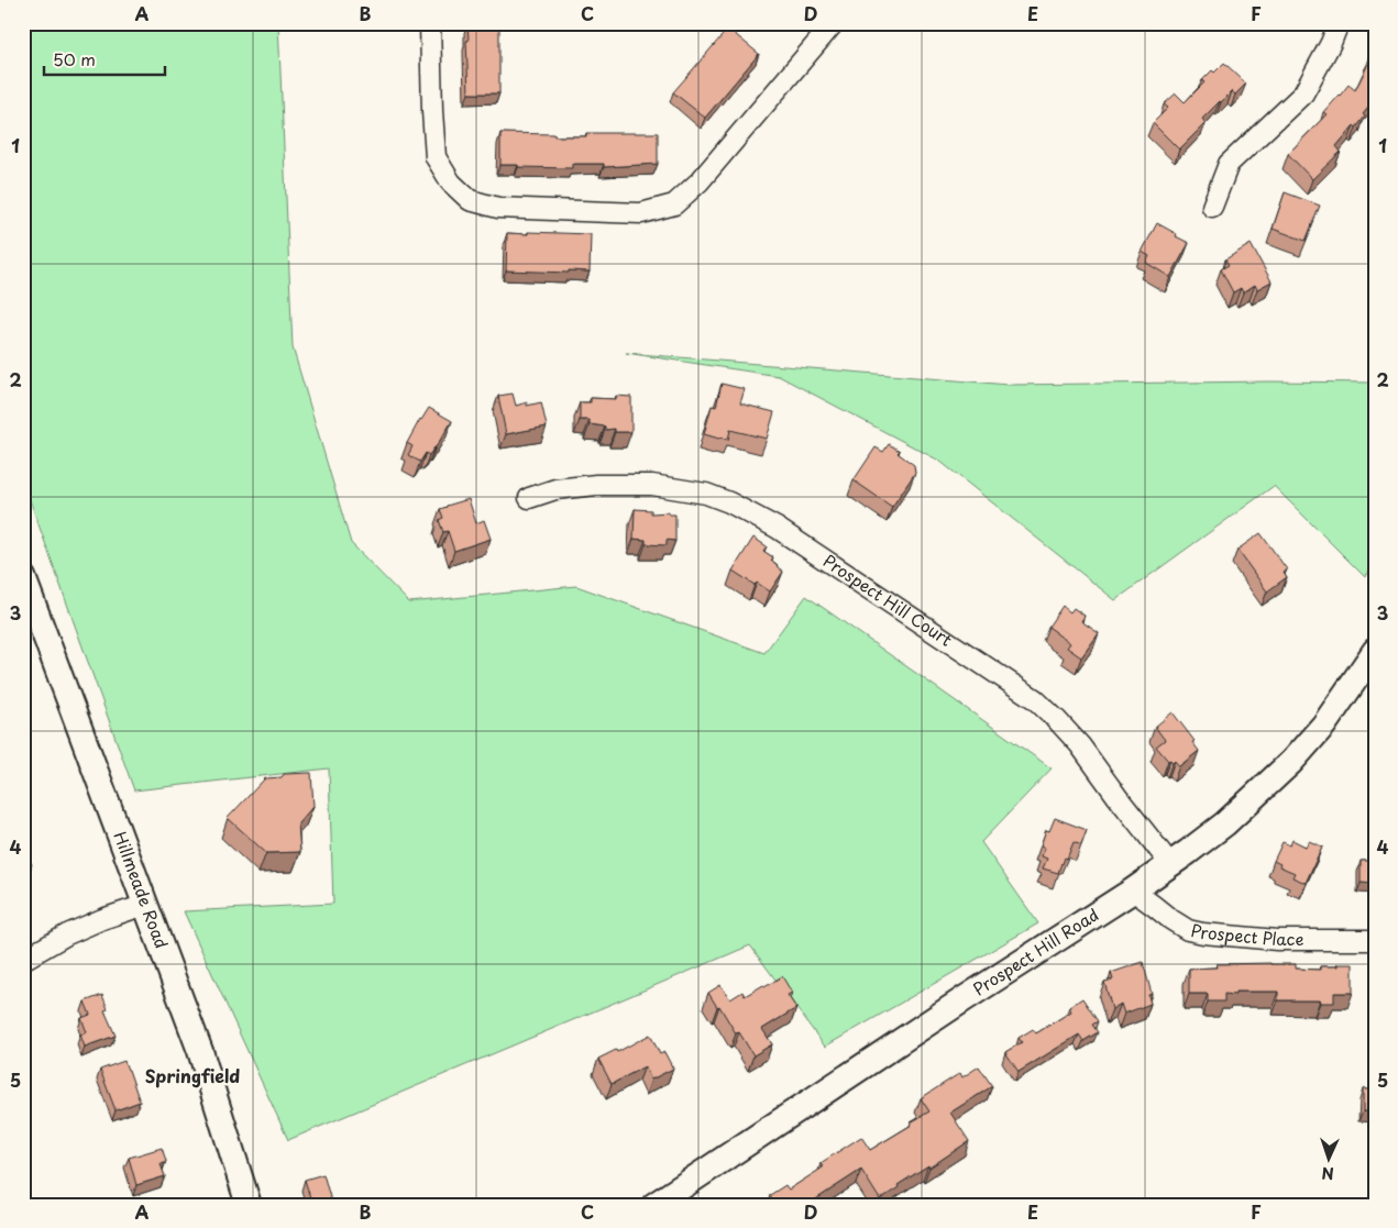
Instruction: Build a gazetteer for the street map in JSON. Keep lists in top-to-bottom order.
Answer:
{
  "streets": {
    "street": [
      "Prospect Hill Court",
      "Hillmeade Road",
      "Prospect Place",
      "Prospect Hill Road"
    ]
  },
  "crossings": [
    ["Prospect Hill Court", "Prospect Hill Road"],
    ["Prospect Place", "Prospect Hill Road"]
  ],
  "districts": ["Springfield"],
  "scale_bar": "50 m",
  "north": "bottom",
  "grid": {
    "columns": [
      "A",
      "B",
      "C",
      "D",
      "E",
      "F"
    ],
    "rows": [
      "1",
      "2",
      "3",
      "4",
      "5"
    ]
  }
}
